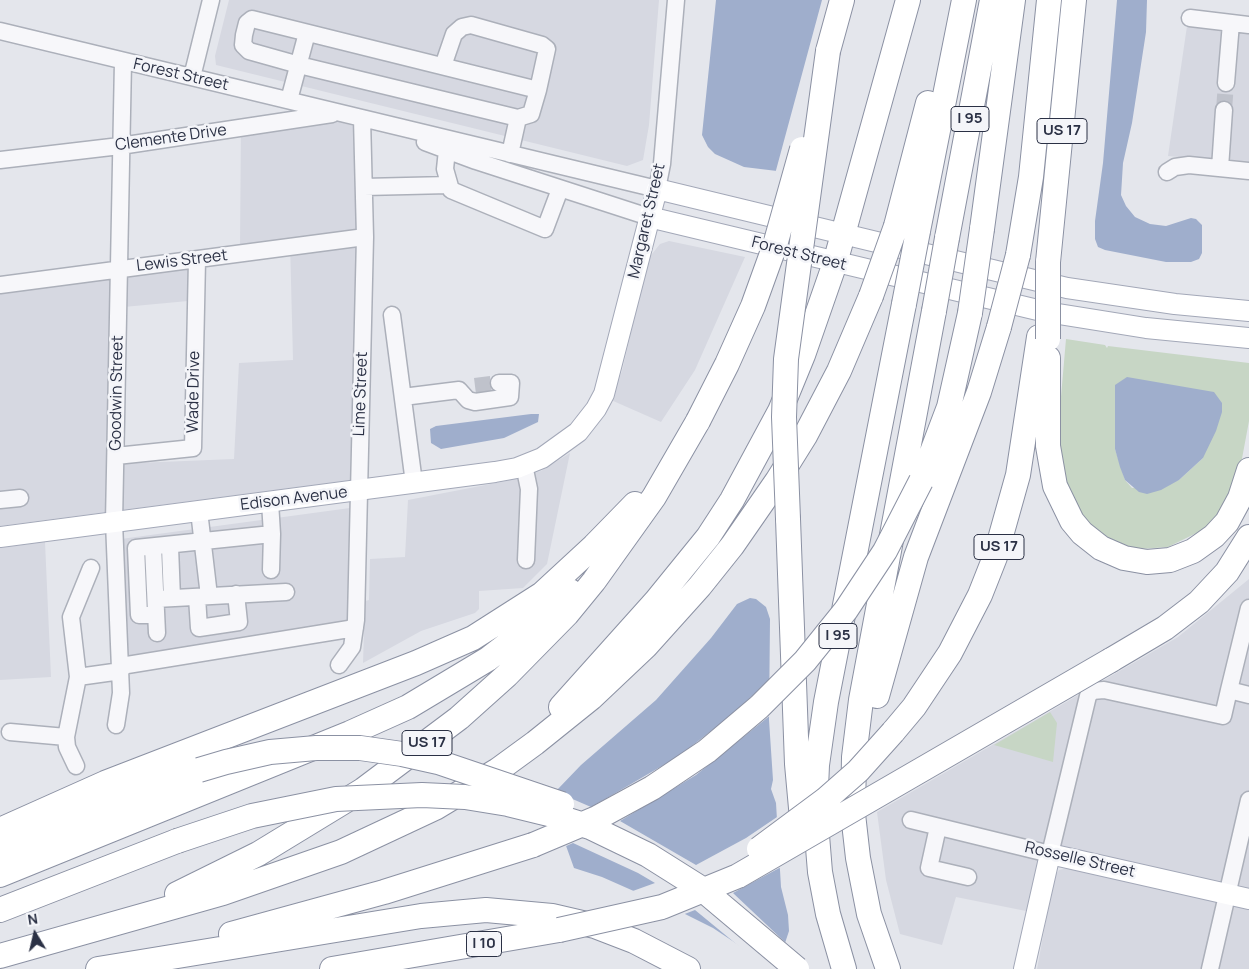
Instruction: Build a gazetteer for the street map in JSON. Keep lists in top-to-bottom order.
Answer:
{
  "streets": {
    "highway": ["I 95", "US 17", "I 10"],
    "main road": [
      "Forest Street",
      "Margaret Street",
      "Edison Avenue",
      "Rosselle Street"
    ],
    "street": [
      "Clemente Drive",
      "Lewis Street",
      "Wade Drive",
      "Goodwin Street",
      "Lime Street"
    ]
  },
  "crossings": [
    ["Forest Street", "Clemente Drive"],
    ["Forest Street", "Margaret Street"],
    ["Forest Street", "Goodwin Street"],
    ["Forest Street", "Lime Street"],
    ["US 17", "I 10"],
    ["Clemente Drive", "Goodwin Street"],
    ["Margaret Street", "Edison Avenue"],
    ["Lewis Street", "Wade Drive"],
    ["Lewis Street", "Goodwin Street"],
    ["Lewis Street", "Lime Street"],
    ["Wade Drive", "Goodwin Street"],
    ["Goodwin Street", "Edison Avenue"],
    ["Lime Street", "Edison Avenue"]
  ],
  "north": "top"
}
